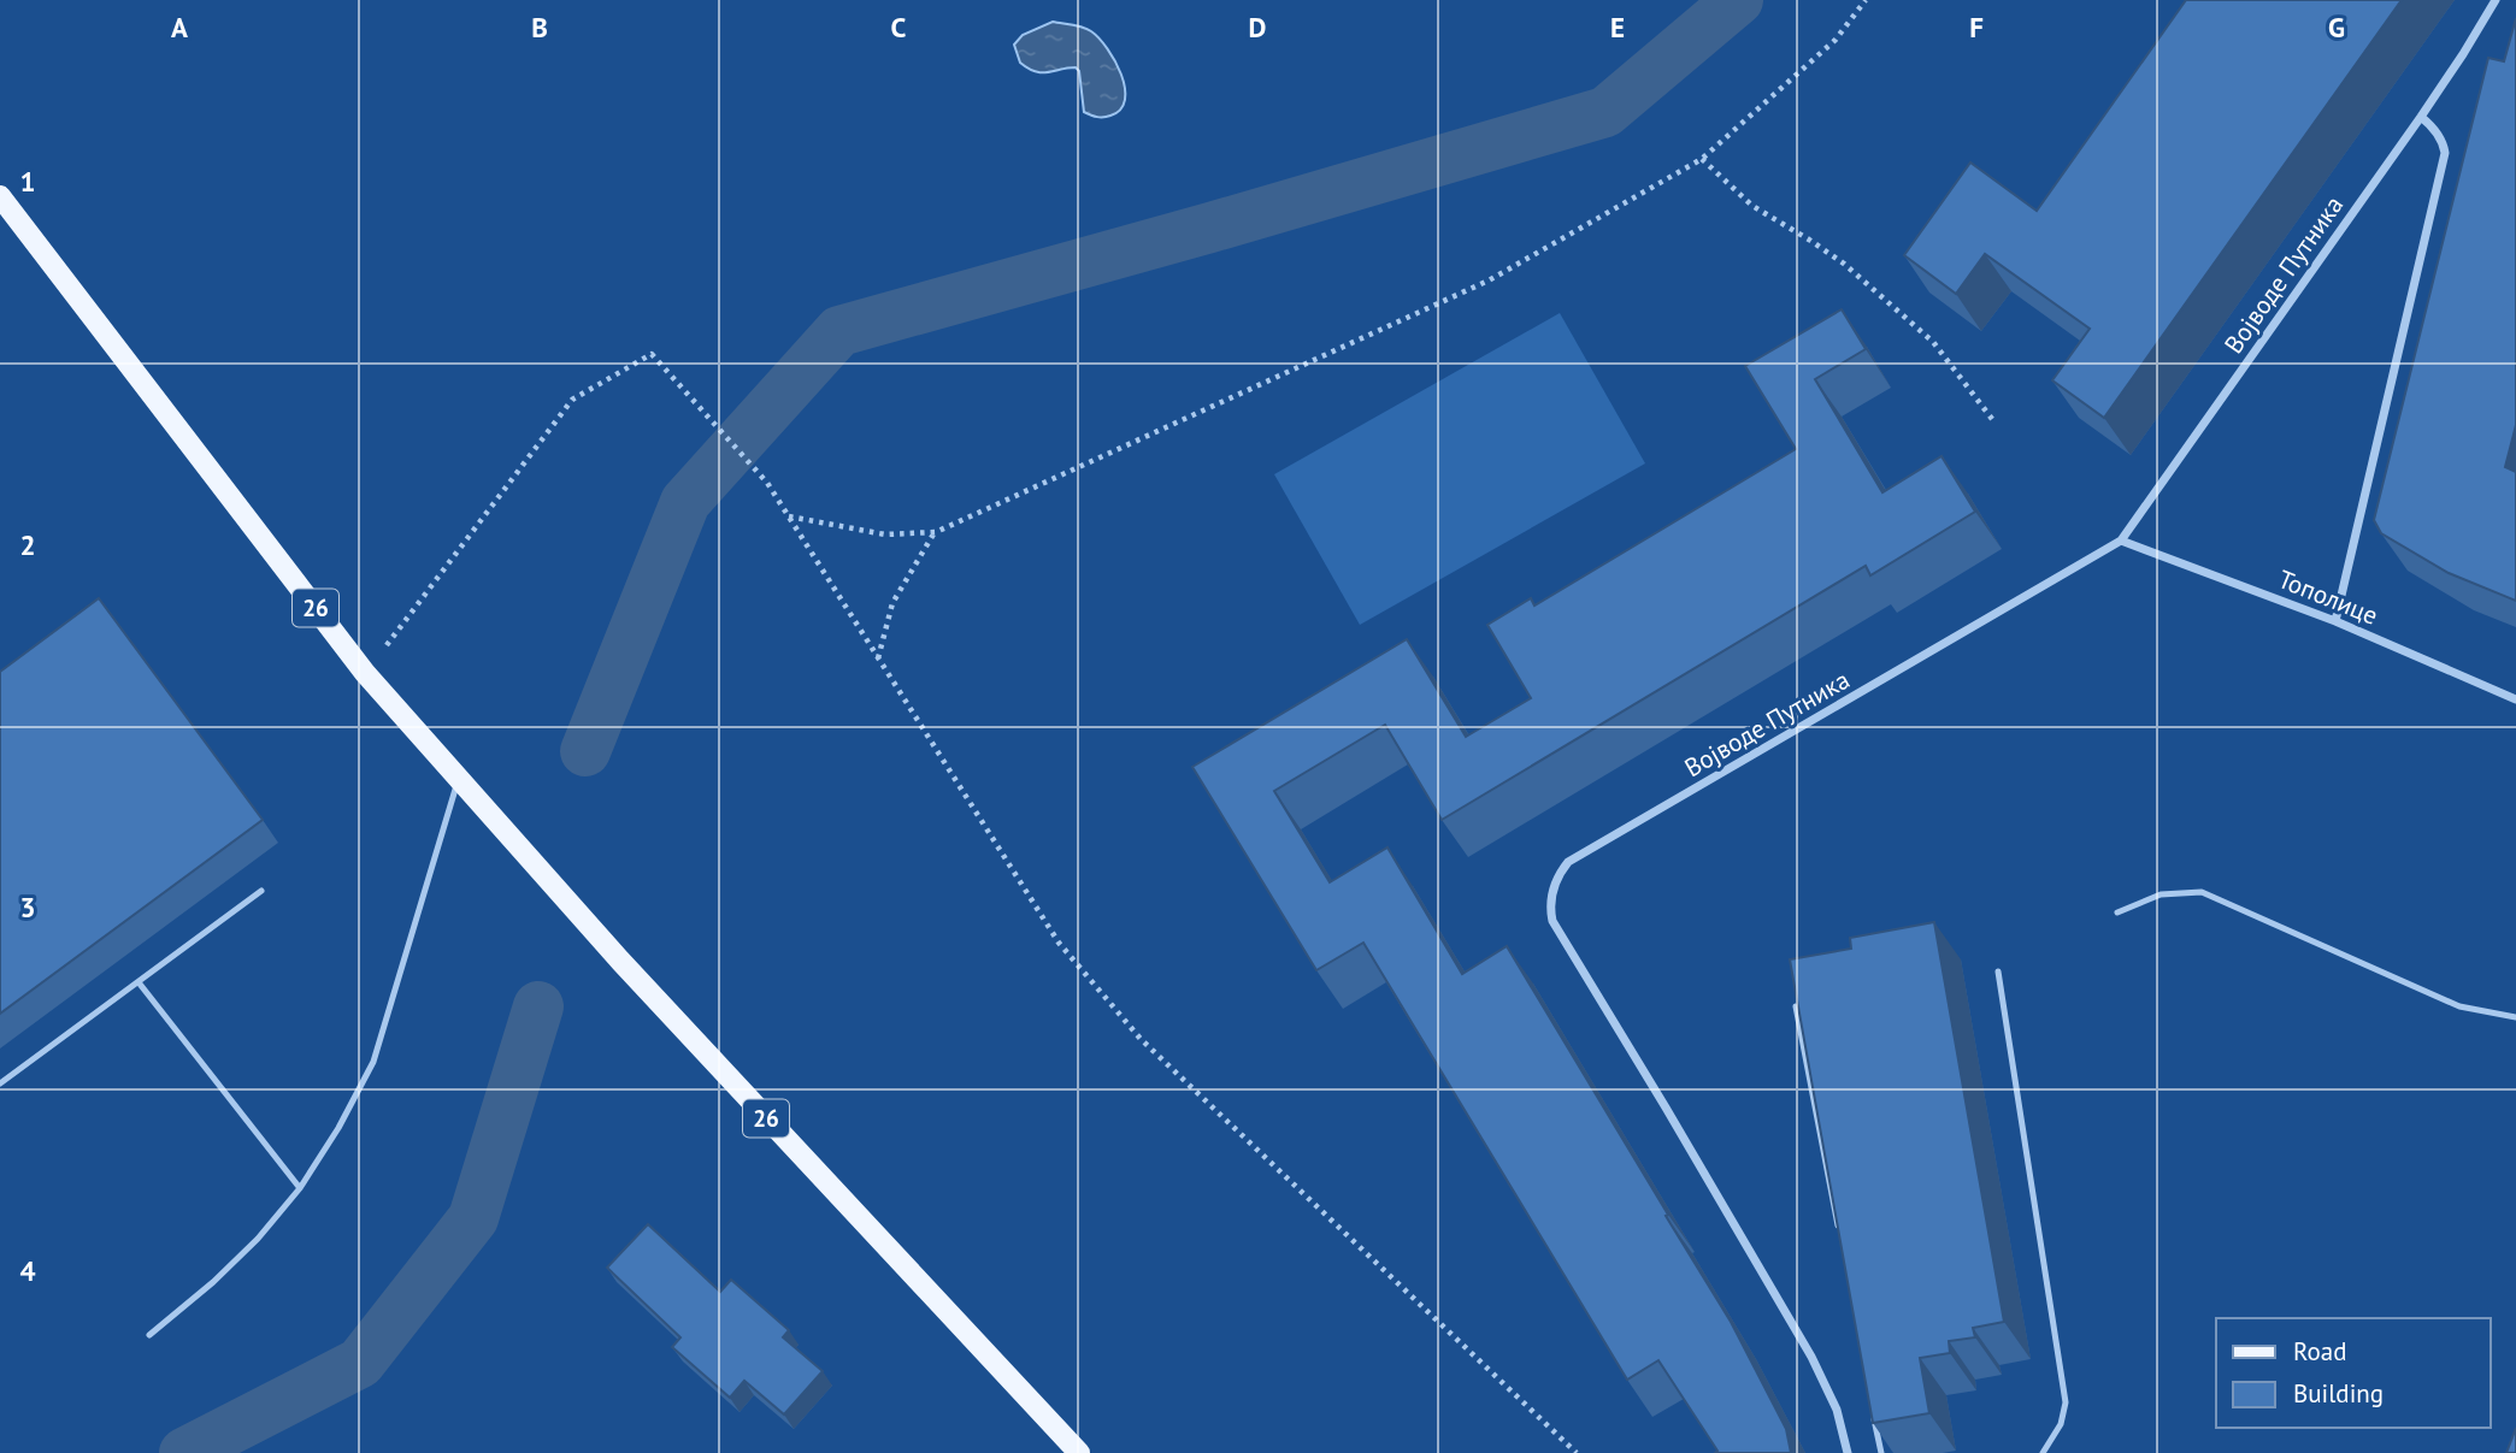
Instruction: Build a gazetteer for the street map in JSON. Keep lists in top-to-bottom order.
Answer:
{
  "streets": {
    "main road": ["26"],
    "street": ["Војводе Путника", "Тополице"]
  },
  "crossings": [
    ["Војводе Путника", "Тополице"]
  ],
  "legend": ["Road", "Building"],
  "grid": {
    "columns": [
      "A",
      "B",
      "C",
      "D",
      "E",
      "F",
      "G"
    ],
    "rows": [
      "1",
      "2",
      "3",
      "4"
    ]
  }
}
